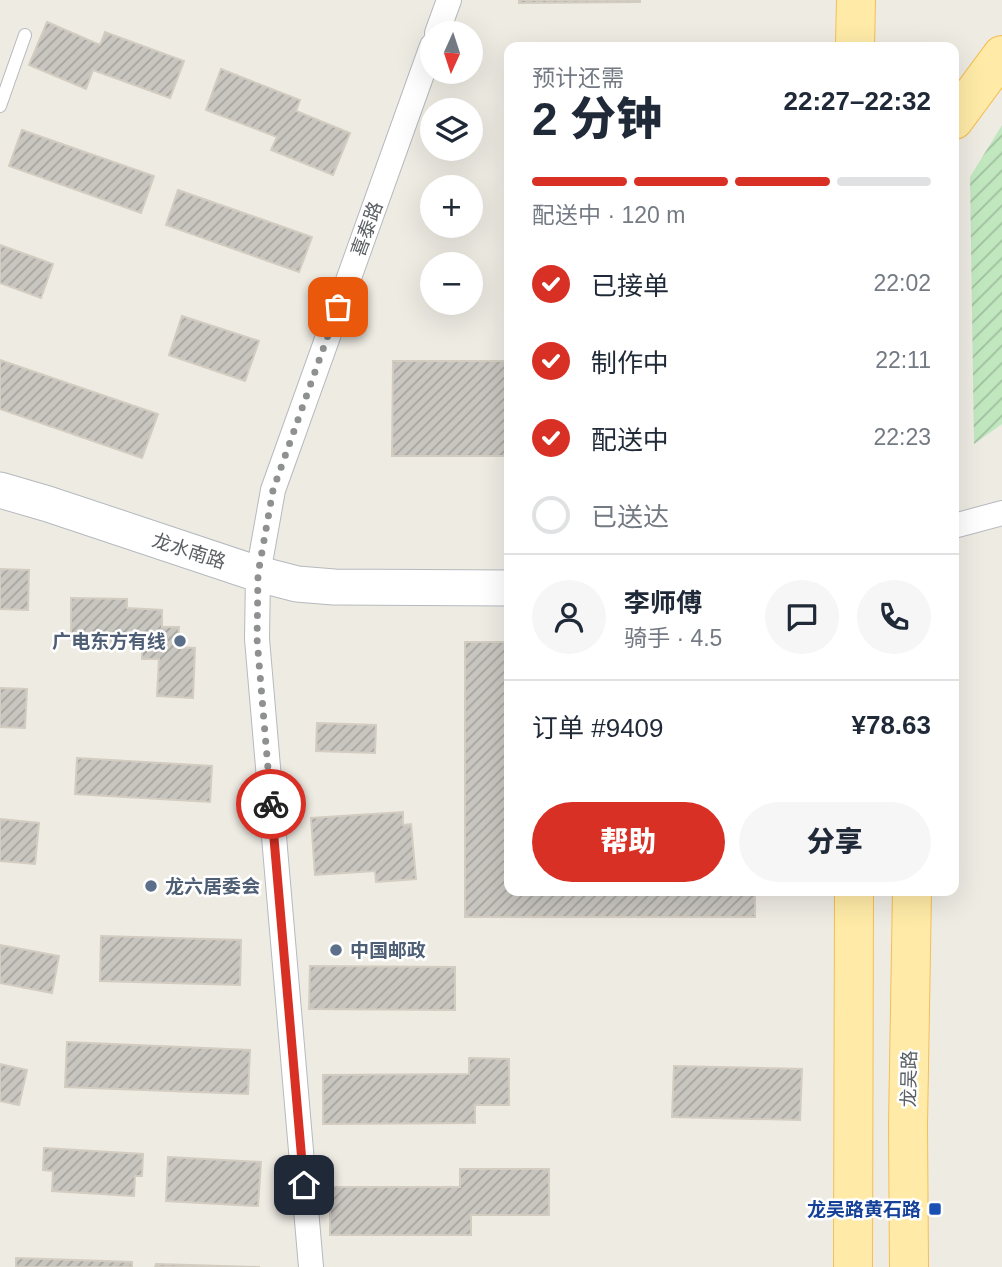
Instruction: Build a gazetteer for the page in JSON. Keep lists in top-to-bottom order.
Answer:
{
  "streets": {
    "main road": ["龙水南路", "龙吴路"],
    "street": ["喜泰路"]
  },
  "crossings": [
    ["喜泰路", "龙水南路"]
  ],
  "places": {
    "other": ["广电东方有线", "龙六居委会", "中国邮政"],
    "transit": ["龙吴路黄石路"]
  },
  "north": "bottom",
  "page": {
    "map_buttons": ["+", "−"],
    "heading": ["2 分钟", "预计还需", "22:27–22:32"],
    "panel": [
      "李师傅",
      "骑手 · 4.5",
      "订单 #9409",
      "¥78.63"
    ],
    "bar": "配送中 · 120 m",
    "list": [
      ["已接单", "22:02"],
      ["制作中", "22:11"],
      ["配送中", "22:23"],
      "已送达"
    ],
    "buttons": ["帮助", "分享"]
  }
}
